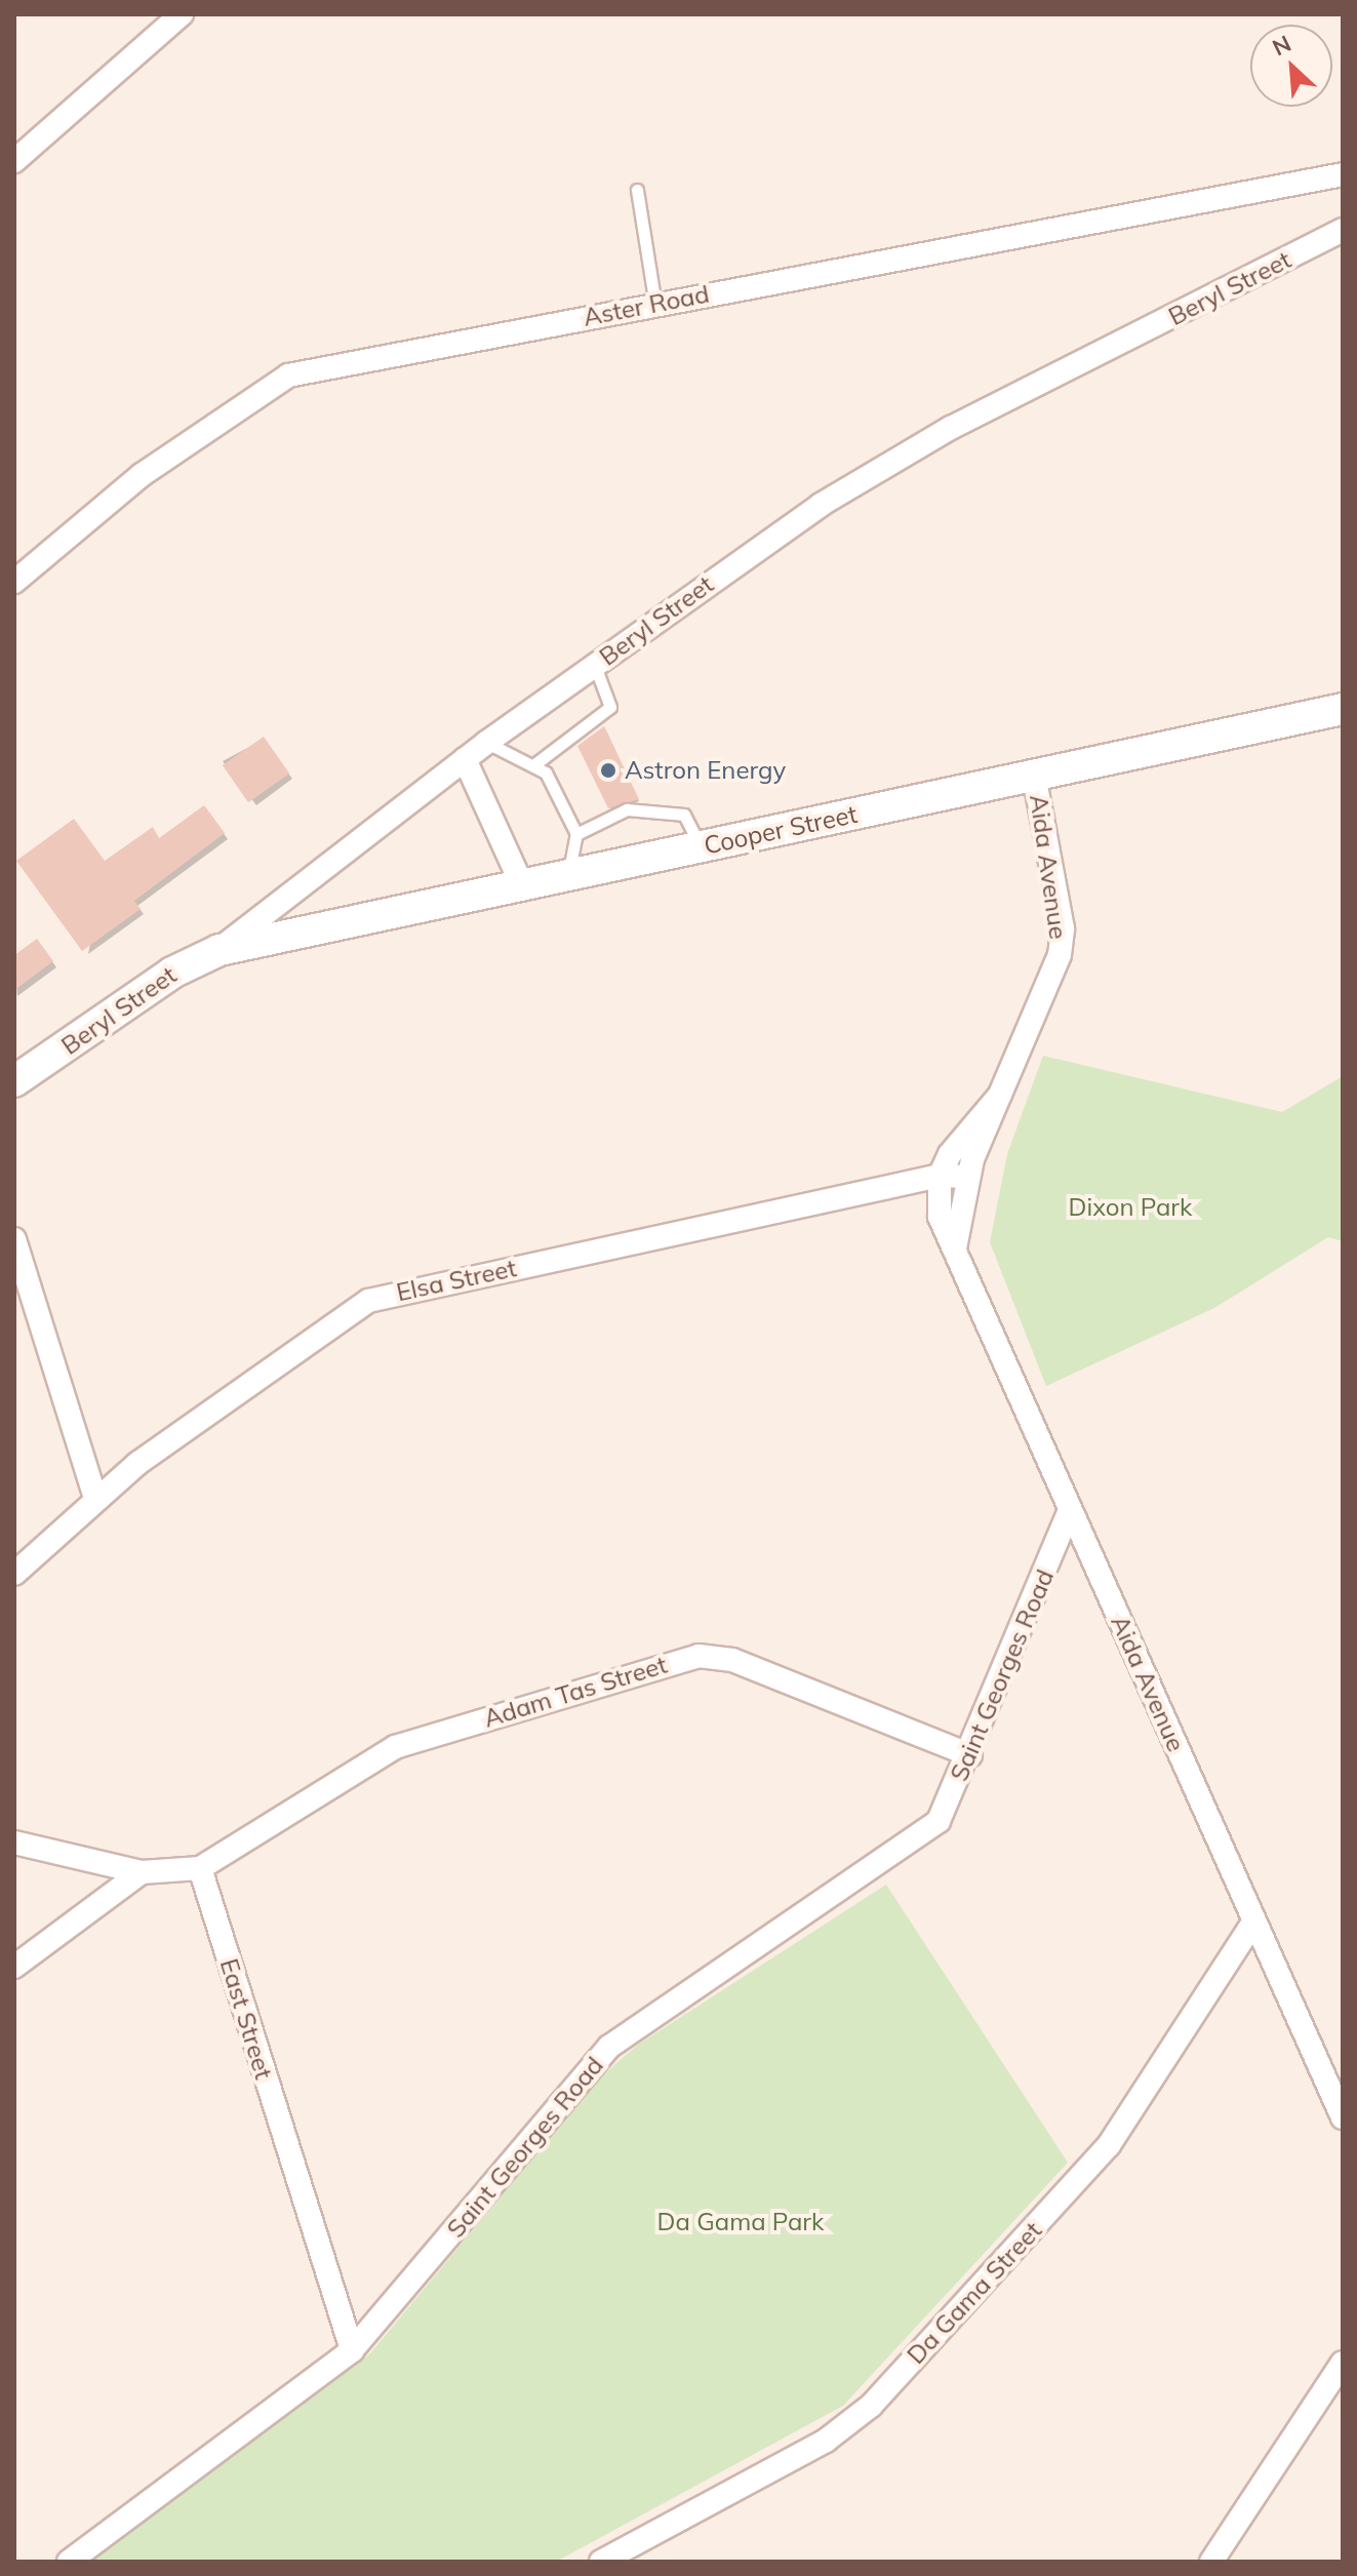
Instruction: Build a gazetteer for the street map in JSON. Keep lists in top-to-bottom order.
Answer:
{
  "streets": {
    "main road": ["Beryl Street", "Cooper Street"],
    "street": [
      "Aster Road",
      "Aida Avenue",
      "Elsa Street",
      "Saint Georges Road",
      "Adam Tas Street",
      "East Street",
      "Da Gama Street"
    ]
  },
  "crossings": [
    ["Beryl Street", "Cooper Street"],
    ["Cooper Street", "Aida Avenue"],
    ["Aida Avenue", "Elsa Street"],
    ["Aida Avenue", "Saint Georges Road"],
    ["Aida Avenue", "Da Gama Street"],
    ["Saint Georges Road", "Adam Tas Street"],
    ["Saint Georges Road", "East Street"],
    ["Adam Tas Street", "East Street"]
  ],
  "parks": ["Dixon Park", "Da Gama Park"],
  "places": ["Astron Energy"],
  "north": "top left"
}
